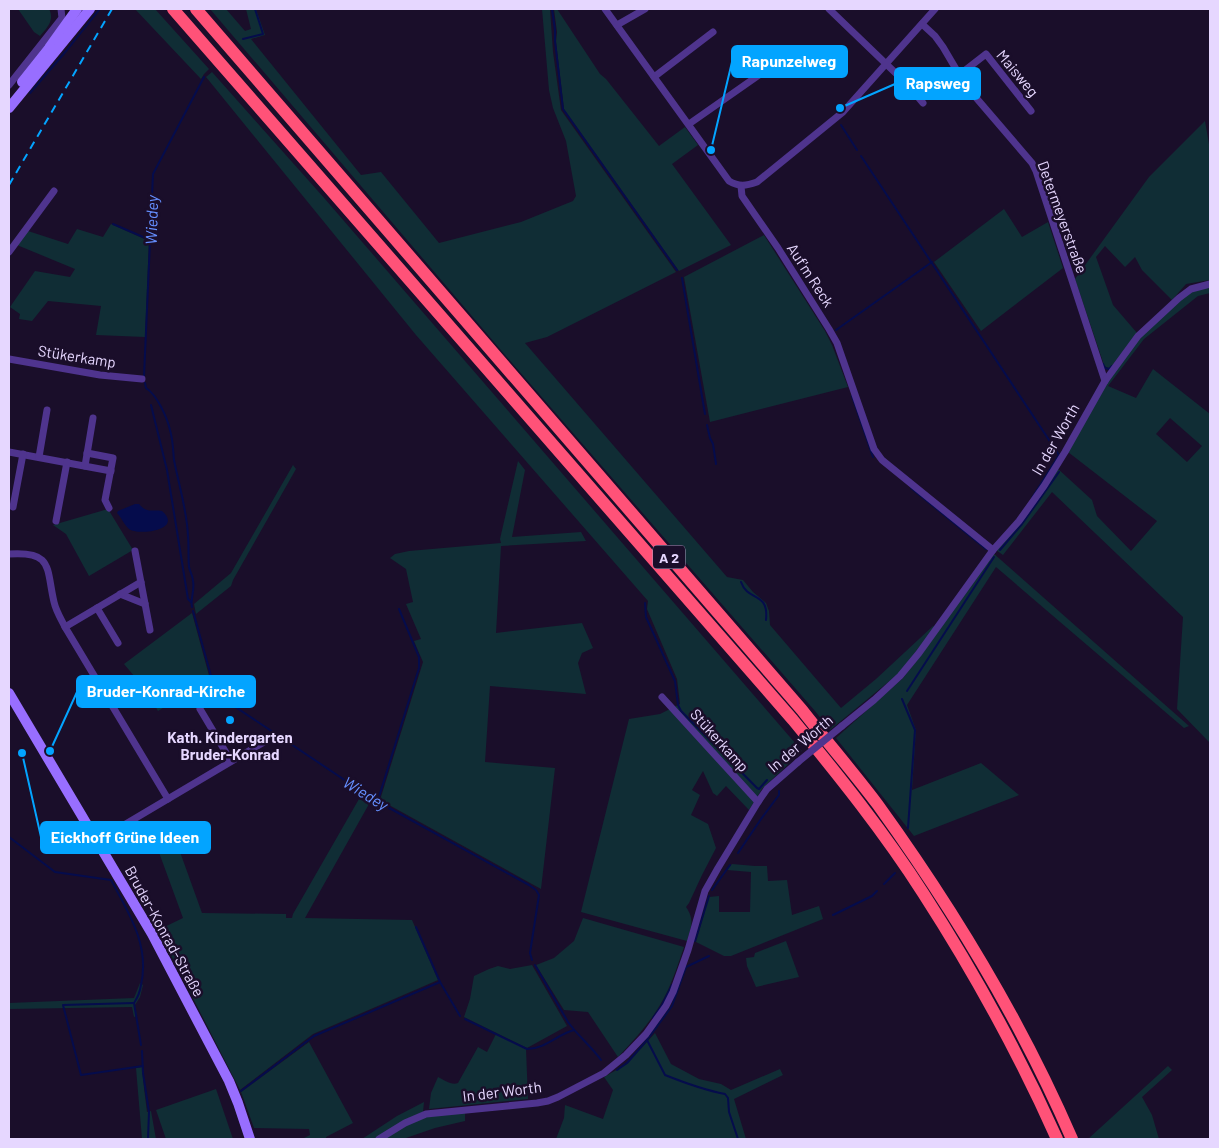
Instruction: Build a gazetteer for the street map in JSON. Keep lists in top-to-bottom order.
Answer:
{
  "streets": {
    "highway": ["A 2"],
    "street": [
      "Maisweg",
      "Determeyerstraße",
      "Auf'm Reck",
      "Stükerkamp",
      "In der Worth",
      "Bruder-Konrad-Straße"
    ]
  },
  "crossings": [
    ["Maisweg", "Determeyerstraße"],
    ["Determeyerstraße", "In der Worth"],
    ["Auf'm Reck", "In der Worth"],
    ["Stükerkamp", "In der Worth"]
  ],
  "water": ["Wiedey"],
  "places": [
    "Rapsweg",
    "Rapunzelweg",
    "Kath. Kindergarten Bruder-Konrad",
    "Bruder-Konrad-Kirche",
    "Eickhoff Grüne Ideen"
  ]
}
